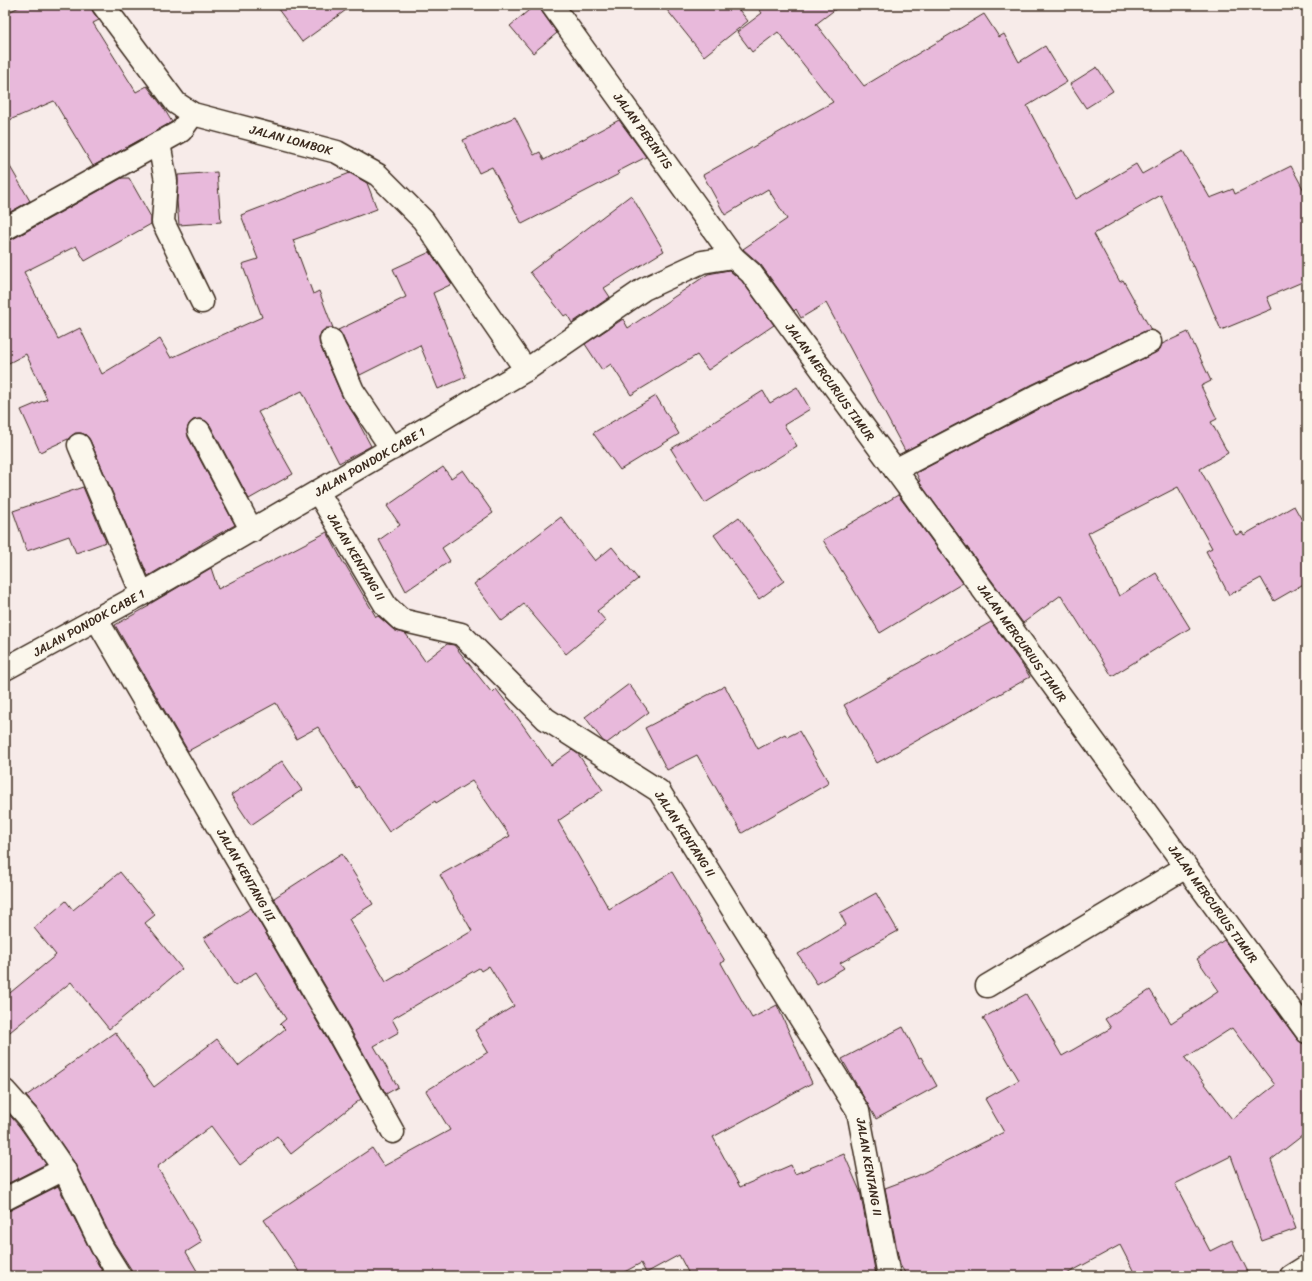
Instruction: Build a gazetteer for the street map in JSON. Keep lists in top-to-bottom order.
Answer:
{
  "streets": {
    "street": [
      "JALAN PERINTIS",
      "JALAN LOMBOK",
      "JALAN MERCURIUS TIMUR",
      "JALAN PONDOK CABE 1",
      "JALAN KENTANG II",
      "JALAN KENTANG III"
    ]
  },
  "crossings": [
    ["JALAN PERINTIS", "JALAN MERCURIUS TIMUR"],
    ["JALAN PERINTIS", "JALAN PONDOK CABE 1"],
    ["JALAN LOMBOK", "JALAN PONDOK CABE 1"],
    ["JALAN MERCURIUS TIMUR", "JALAN PONDOK CABE 1"],
    ["JALAN PONDOK CABE 1", "JALAN KENTANG II"],
    ["JALAN PONDOK CABE 1", "JALAN KENTANG III"]
  ]
}
